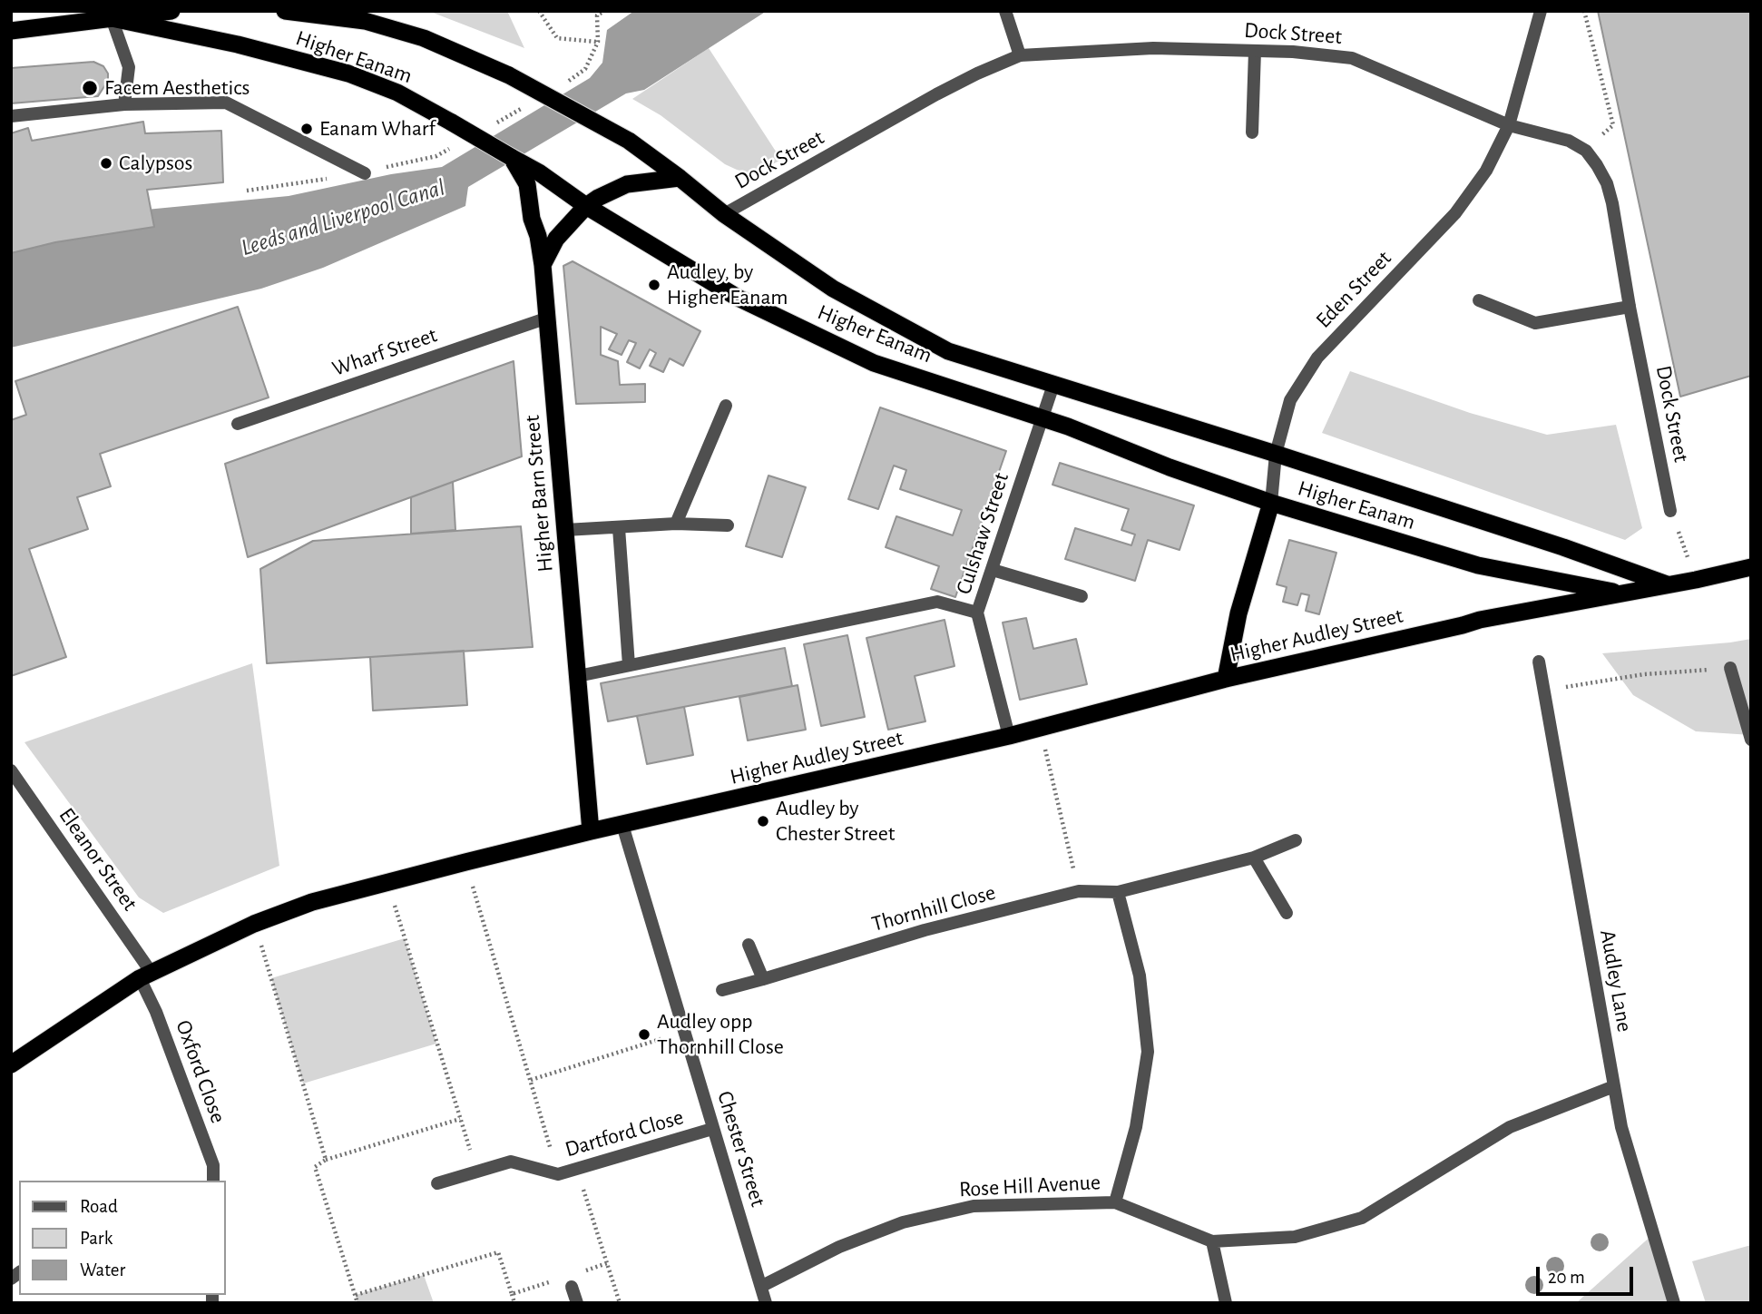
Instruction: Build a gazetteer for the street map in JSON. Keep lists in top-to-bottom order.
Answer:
{
  "streets": {
    "highway": ["Higher Eanam", "Higher Barn Street", "Higher Audley Street"],
    "street": [
      "Dock Street",
      "Eden Street",
      "Wharf Street",
      "Culshaw Street",
      "Eleanor Street",
      "Thornhill Close",
      "Audley Lane",
      "Oxford Close",
      "Dartford Close",
      "Chester Street",
      "Rose Hill Avenue"
    ]
  },
  "crossings": [
    ["Dock Street", "Higher Eanam"],
    ["Dock Street", "Eden Street"],
    ["Higher Eanam", "Eden Street"],
    ["Higher Eanam", "Higher Barn Street"],
    ["Higher Eanam", "Culshaw Street"],
    ["Higher Eanam", "Higher Audley Street"],
    ["Wharf Street", "Higher Barn Street"],
    ["Higher Barn Street", "Higher Audley Street"],
    ["Culshaw Street", "Higher Audley Street"],
    ["Higher Audley Street", "Eleanor Street"],
    ["Higher Audley Street", "Oxford Close"],
    ["Higher Audley Street", "Chester Street"],
    ["Eleanor Street", "Oxford Close"],
    ["Audley Lane", "Rose Hill Avenue"],
    ["Dartford Close", "Chester Street"],
    ["Chester Street", "Rose Hill Avenue"]
  ],
  "water": ["Leeds and Liverpool Canal"],
  "places": [
    "Facem Aesthetics",
    "Eanam Wharf",
    "Calypsos",
    "Audley, by Higher Eanam",
    "Audley by Chester Street",
    "Audley opp Thornhill Close"
  ],
  "legend": ["Road", "Park", "Water"],
  "scale_bar": "20 m"
}
